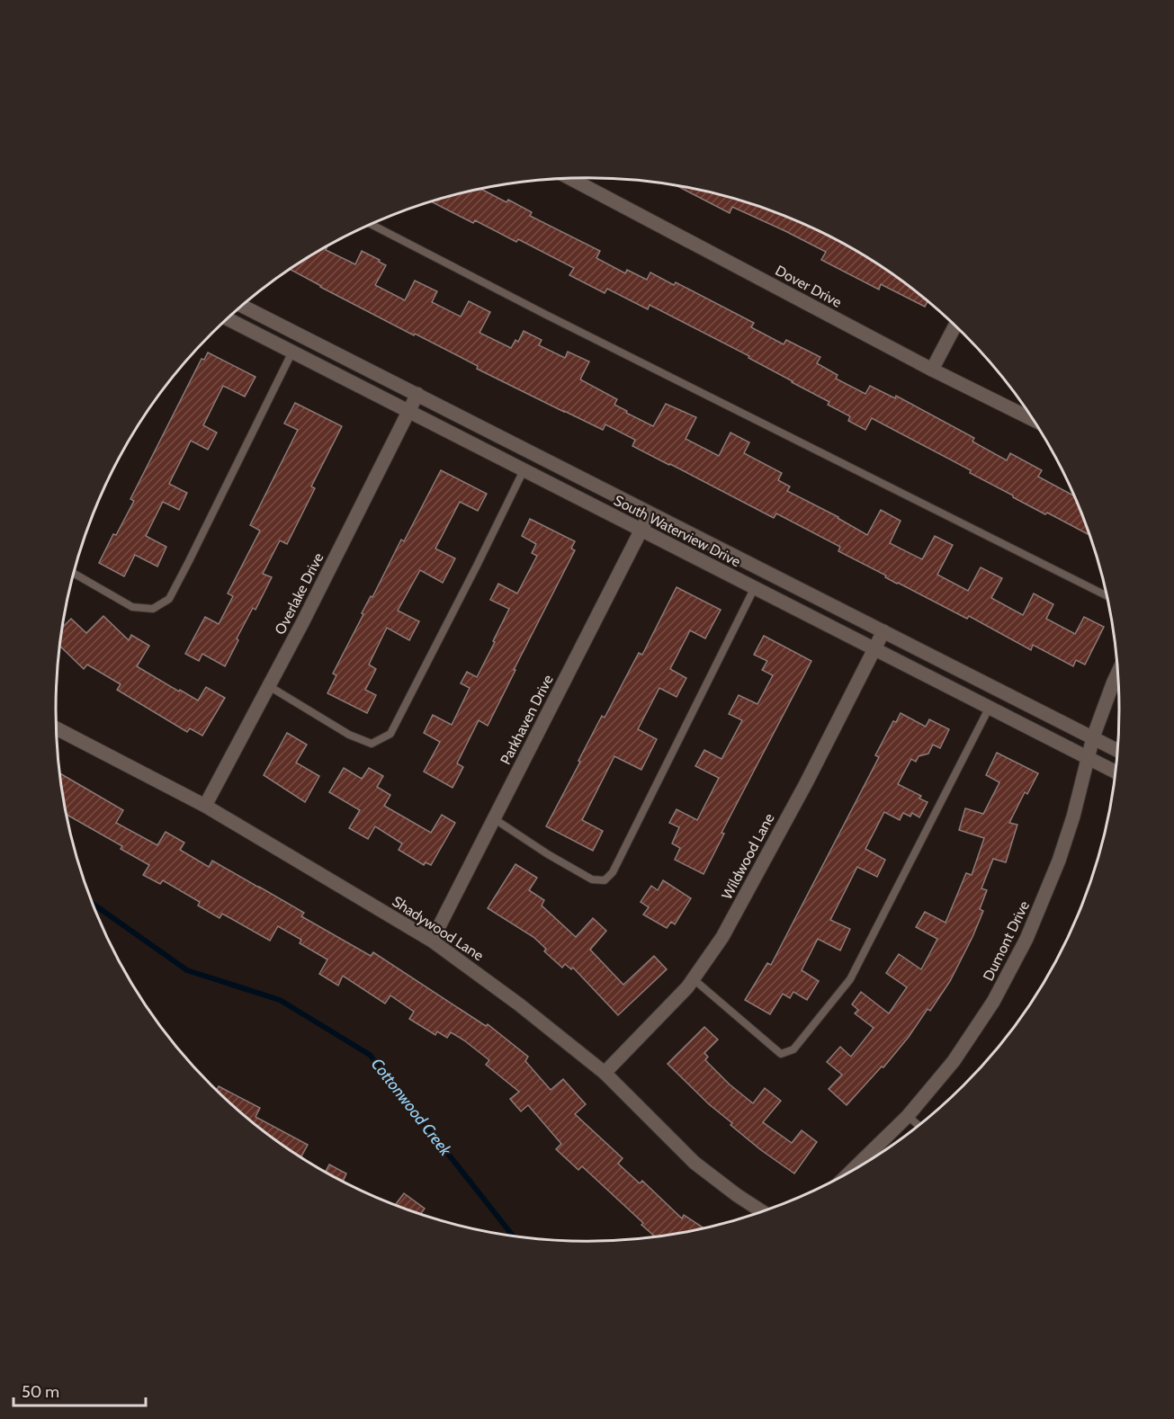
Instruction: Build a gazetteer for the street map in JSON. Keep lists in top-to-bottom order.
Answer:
{
  "streets": {
    "street": [
      "Dover Drive",
      "South Waterview Drive",
      "Overlake Drive",
      "Parkhaven Drive",
      "Wildwood Lane",
      "Shadywood Lane",
      "Dumont Drive"
    ]
  },
  "crossings": [
    ["South Waterview Drive", "Overlake Drive"],
    ["South Waterview Drive", "Parkhaven Drive"],
    ["South Waterview Drive", "Wildwood Lane"],
    ["South Waterview Drive", "Dumont Drive"],
    ["Overlake Drive", "Shadywood Lane"],
    ["Parkhaven Drive", "Shadywood Lane"],
    ["Wildwood Lane", "Shadywood Lane"]
  ],
  "water": ["Cottonwood Creek"],
  "scale_bar": "50 m"
}
